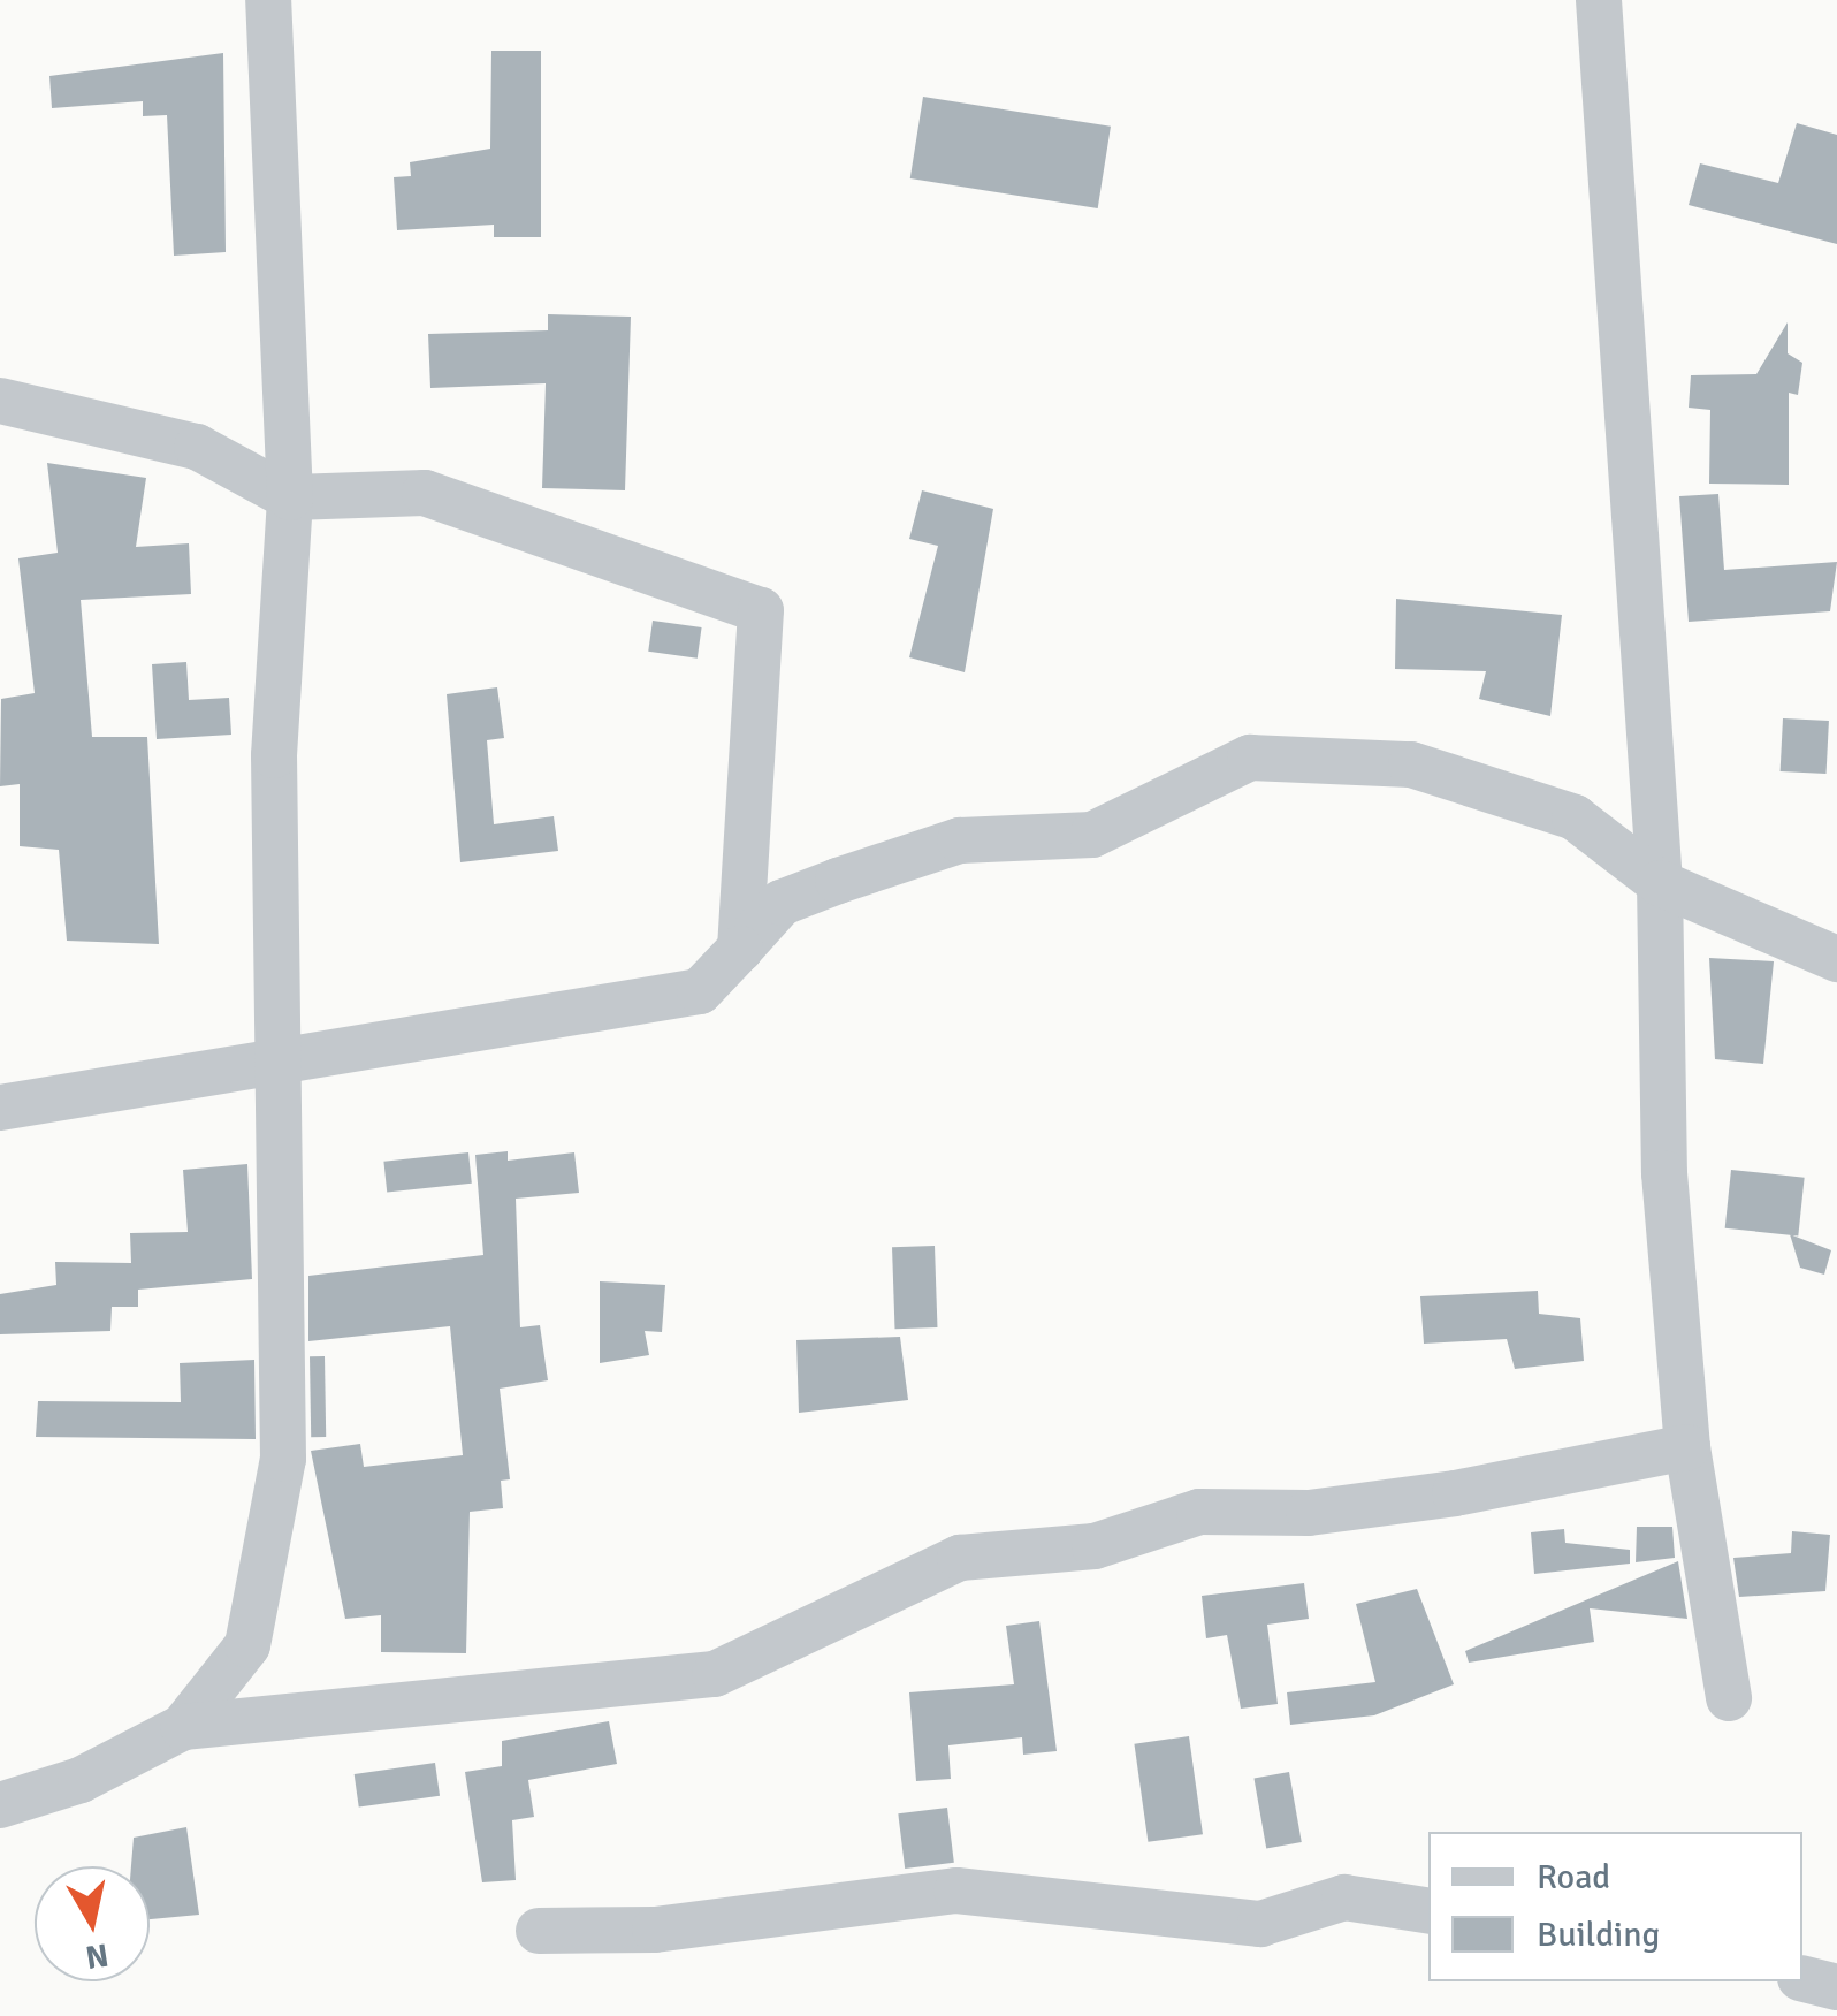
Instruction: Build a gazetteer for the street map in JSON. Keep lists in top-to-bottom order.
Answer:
{
  "legend": ["Road", "Building"],
  "north": "bottom"
}
